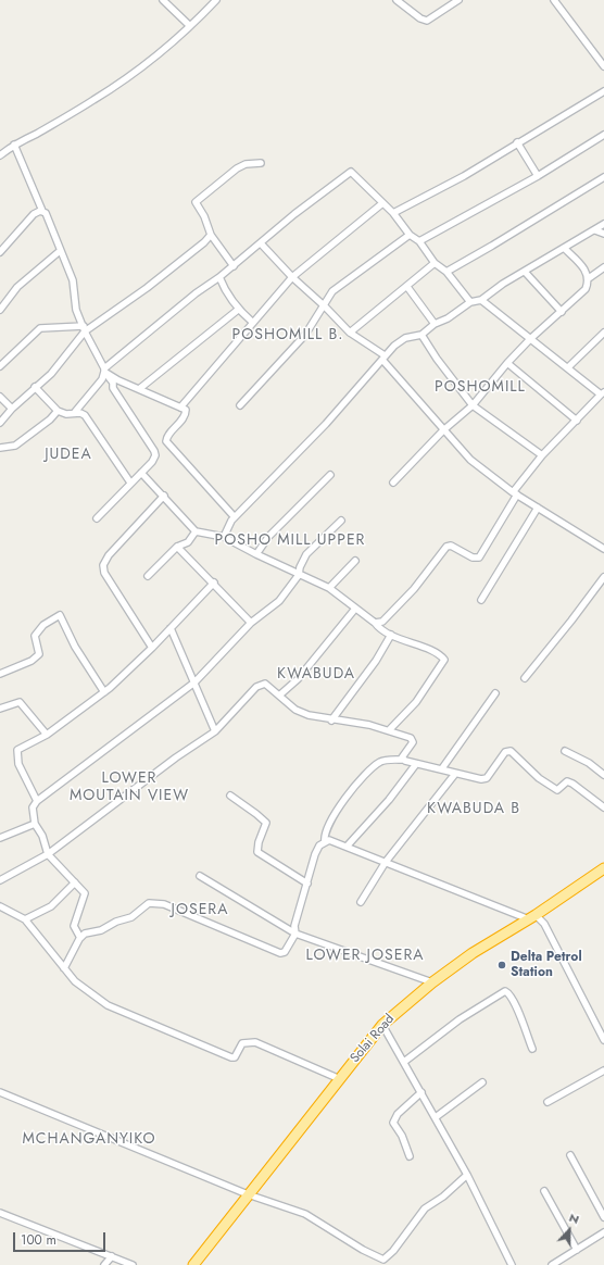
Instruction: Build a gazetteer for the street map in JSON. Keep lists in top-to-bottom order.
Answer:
{
  "streets": {
    "highway": ["Solai Road"]
  },
  "districts": [
    "POSHOMILL B.",
    "POSHOMILL",
    "JUDEA",
    "POSHO MILL UPPER",
    "KWABUDA",
    "LOWER MOUTAIN VIEW",
    "KWABUDA B",
    "JOSERA",
    "LOWER JOSERA",
    "MCHANGANYIKO"
  ],
  "places": ["Delta Petrol Station"],
  "scale_bar": "100 m",
  "north": "top"
}
